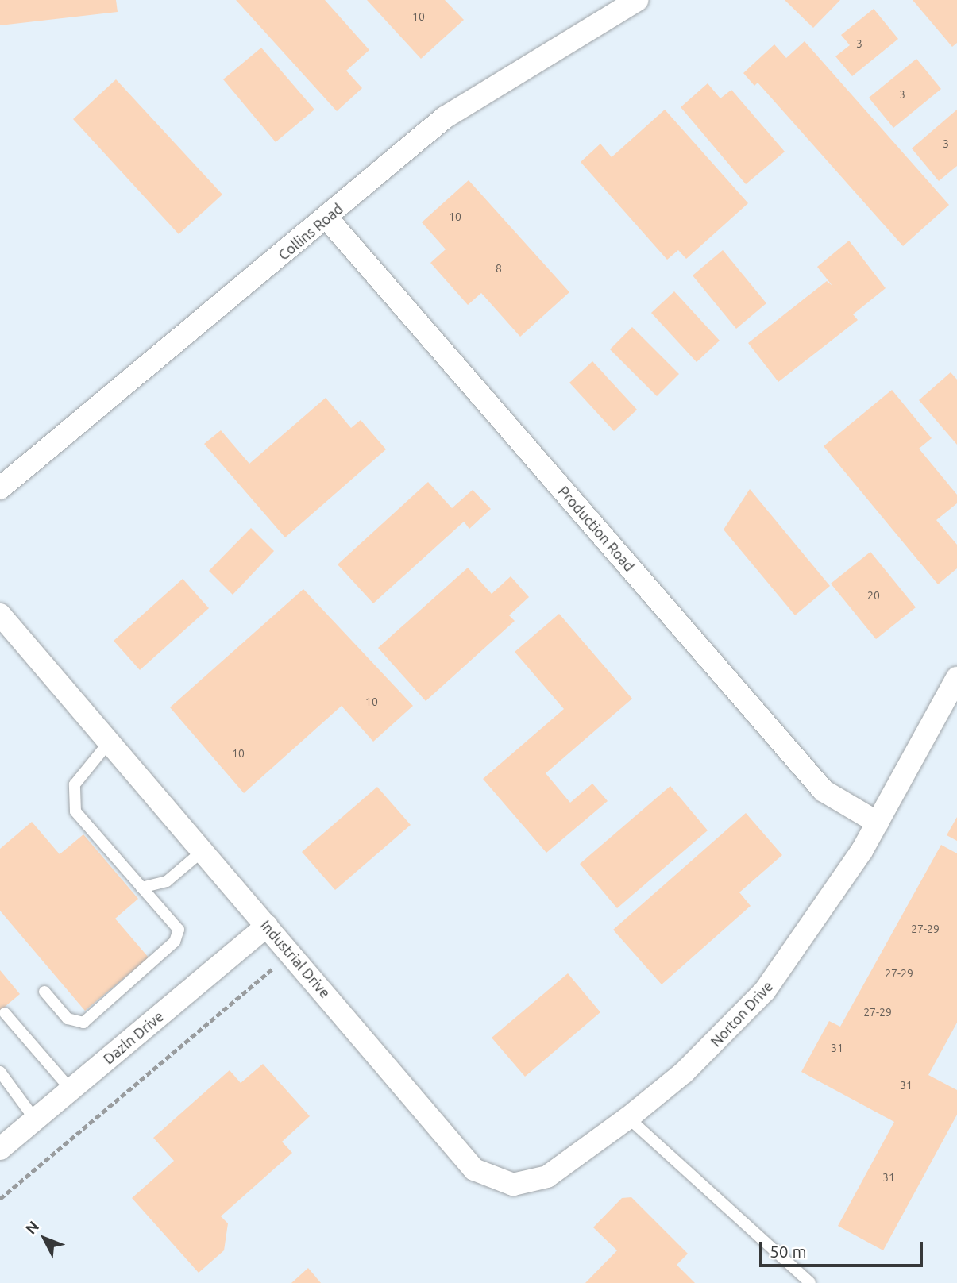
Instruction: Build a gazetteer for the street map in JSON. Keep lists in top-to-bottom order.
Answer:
{
  "streets": {
    "street": [
      "Collins Road",
      "Production Road",
      "Industrial Drive",
      "Norton Drive",
      "Dazln Drive"
    ]
  },
  "crossings": [
    ["Collins Road", "Production Road"],
    ["Production Road", "Norton Drive"],
    ["Industrial Drive", "Norton Drive"],
    ["Industrial Drive", "Dazln Drive"]
  ],
  "house_numbers": [
    "10",
    "3",
    "3",
    "3",
    "10",
    "8",
    "20",
    "10",
    "10",
    "27-29",
    "27-29",
    "27-29",
    "31",
    "31",
    "31"
  ],
  "scale_bar": "50 m",
  "north": "top left"
}
